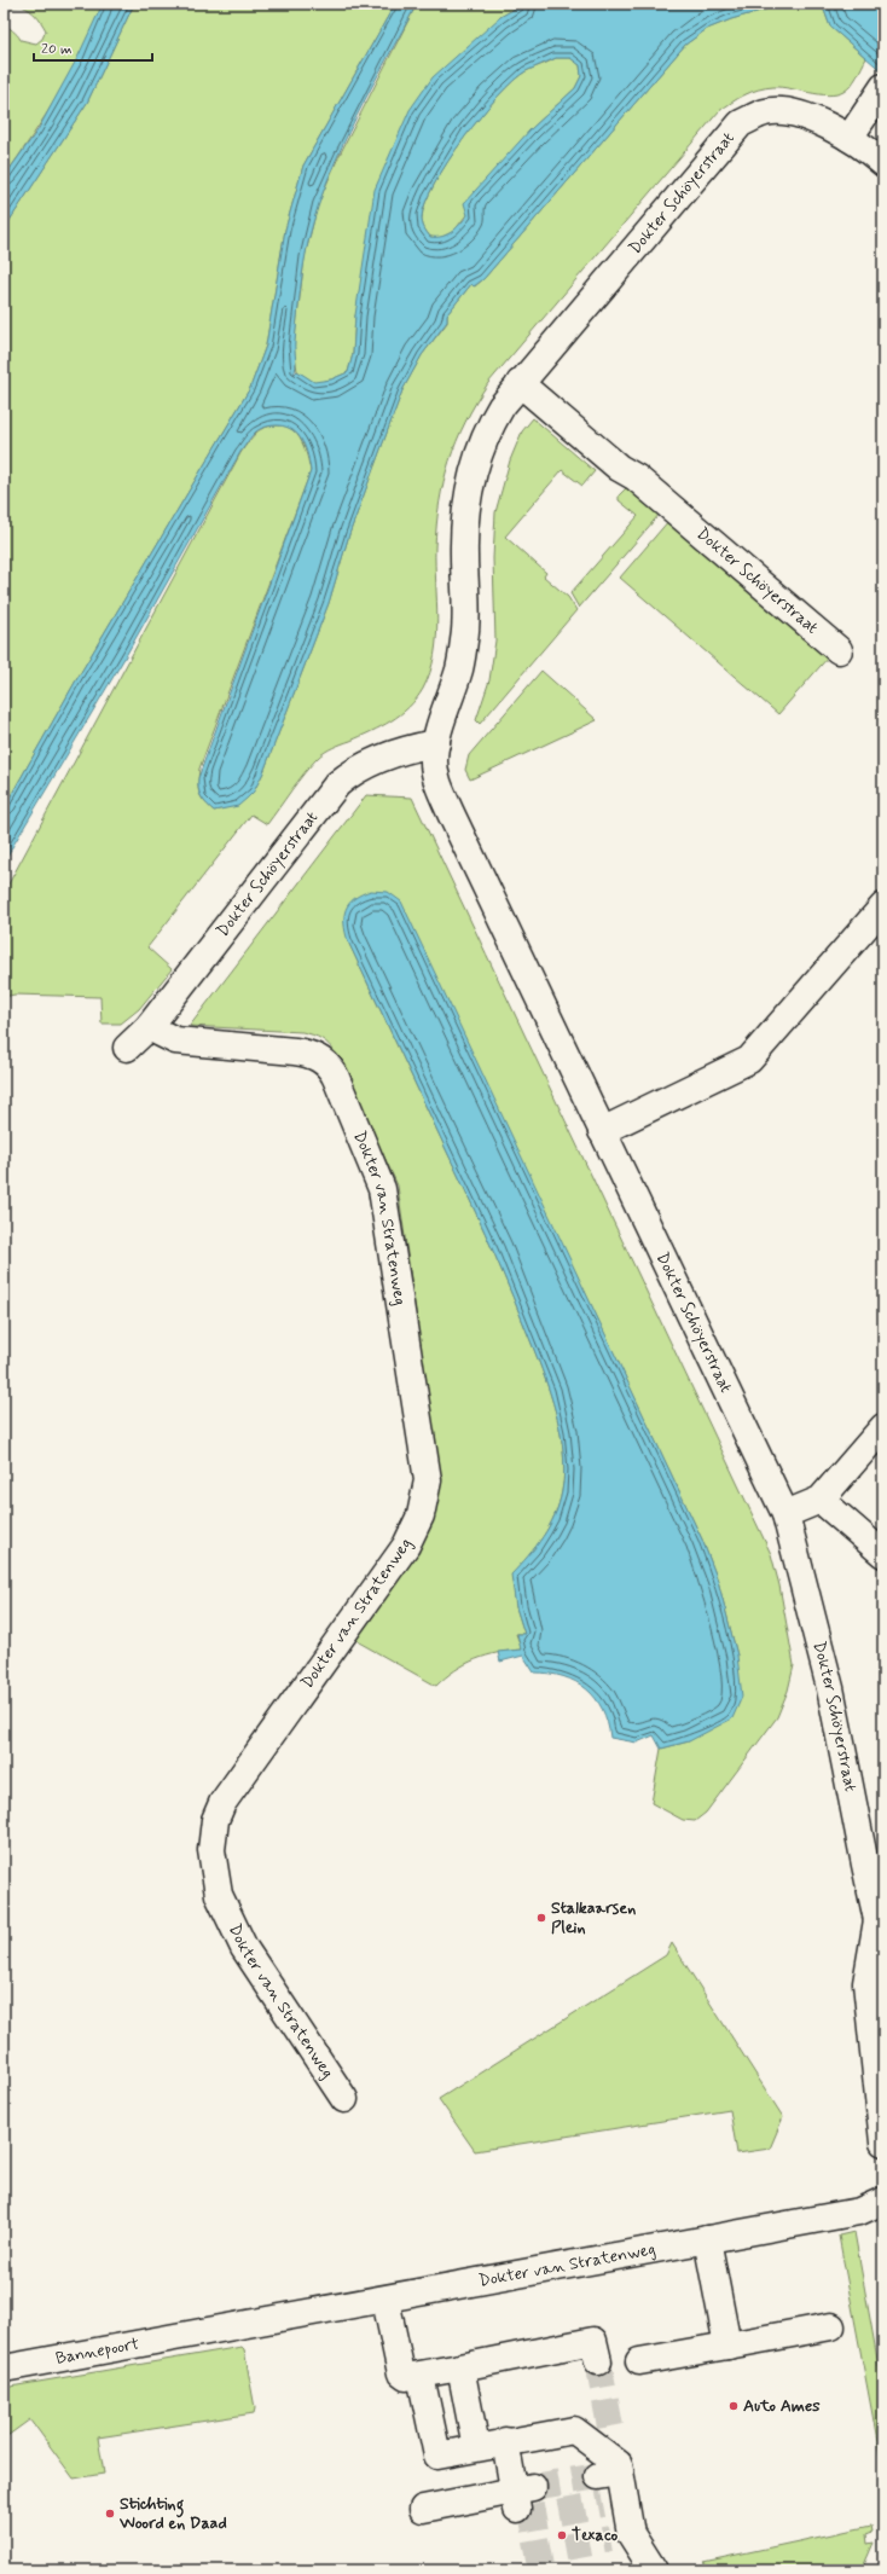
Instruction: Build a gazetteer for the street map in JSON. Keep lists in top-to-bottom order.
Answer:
{
  "streets": {
    "street": ["Dokter Schöyerstraat", "Dokter van Stratenweg", "Bannepoort"]
  },
  "crossings": [
    ["Dokter Schöyerstraat", "Dokter van Stratenweg"],
    ["Dokter van Stratenweg", "Bannepoort"]
  ],
  "places": [
    "Stalkaarsen Plein",
    "Auto Ames",
    "Stichting Woord en Daad",
    "Texaco"
  ],
  "scale_bar": "20 m"
}
